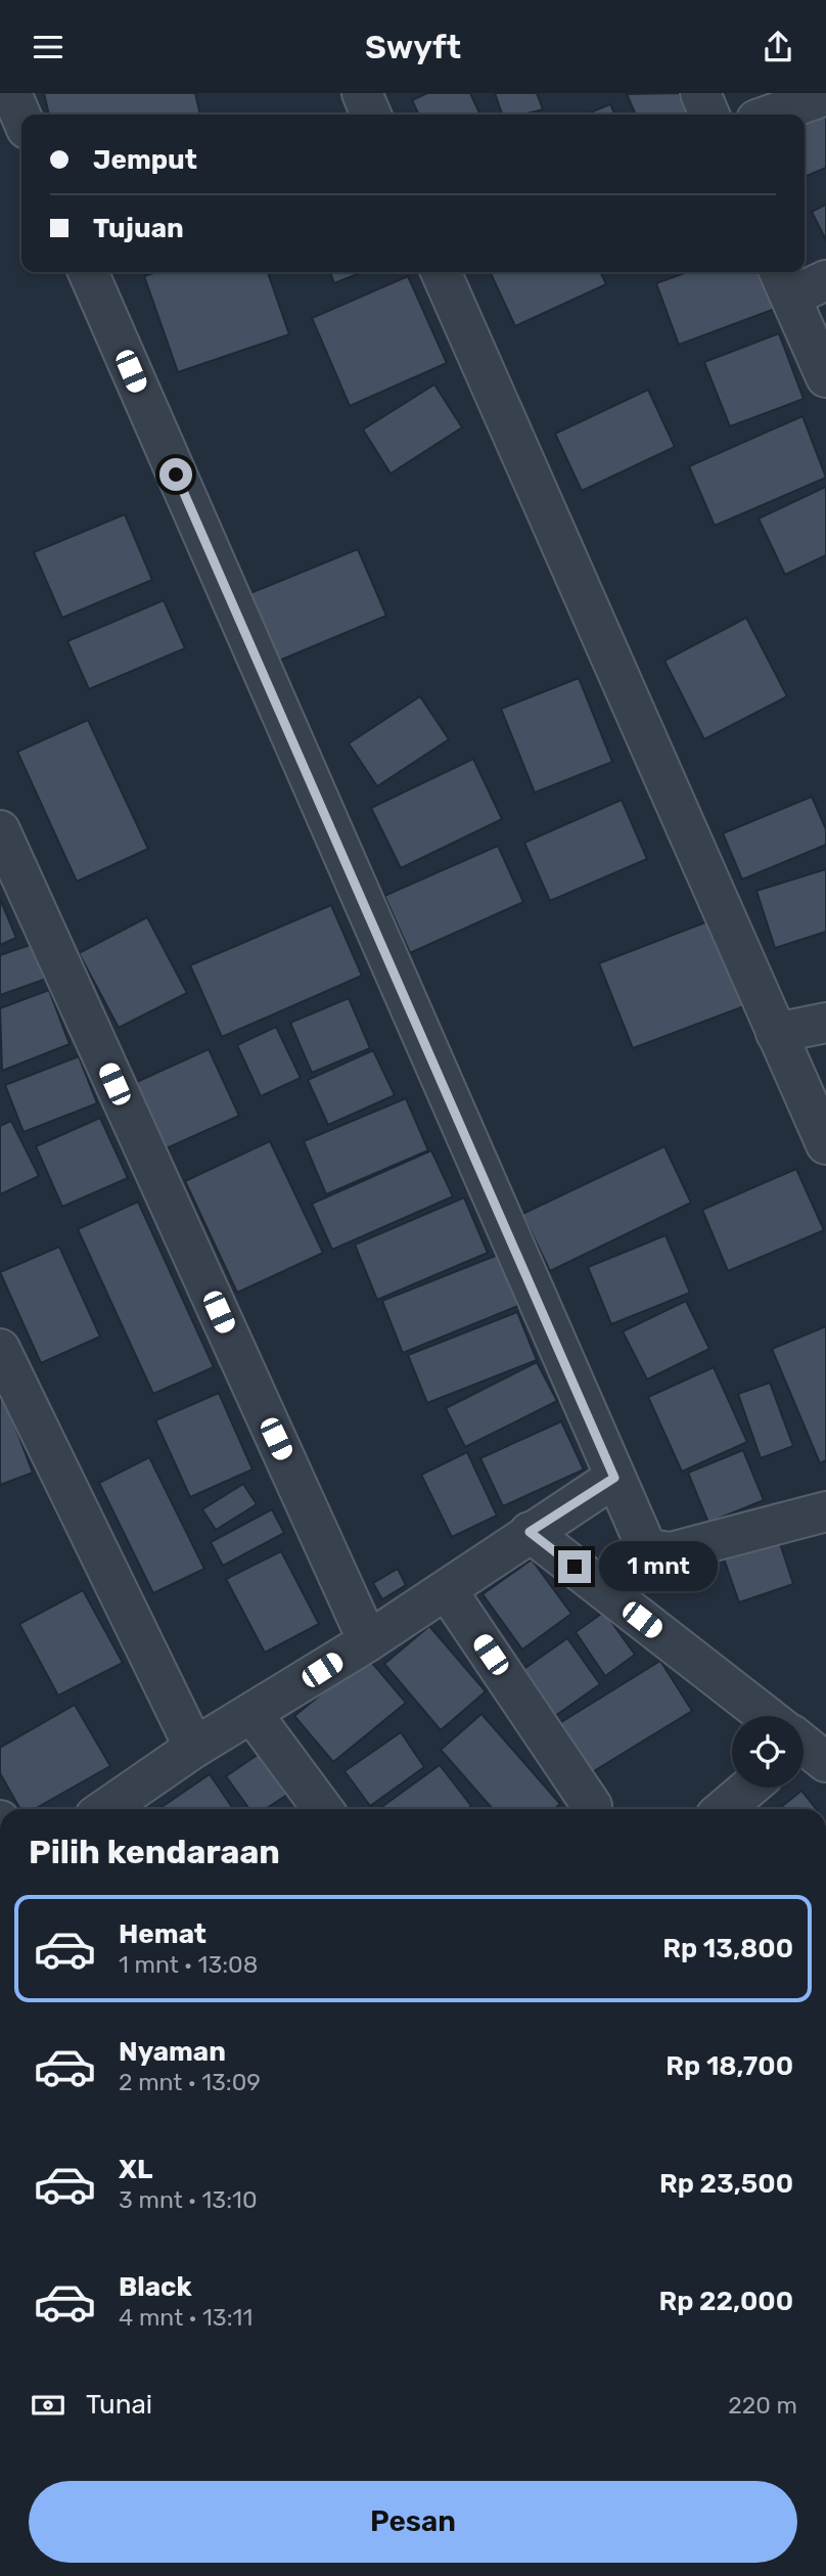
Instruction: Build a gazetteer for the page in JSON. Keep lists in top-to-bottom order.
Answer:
{
  "page": {
    "header": "Swyft",
    "banner": ["Jemput", "Tujuan"],
    "bubble": "1 mnt",
    "heading": "Pilih kendaraan",
    "list": [
      {
        "name": "Hemat",
        "note": "1 mnt · 13:08",
        "value": "Rp 13,800"
      },
      {
        "name": "Nyaman",
        "note": "2 mnt · 13:09",
        "value": "Rp 18,700"
      },
      {
        "name": "XL",
        "note": "3 mnt · 13:10",
        "value": "Rp 23,500"
      },
      {
        "name": "Black",
        "note": "4 mnt · 13:11",
        "value": "Rp 22,000"
      }
    ],
    "pay": ["Tunai", "220 m"],
    "buttons": "Pesan"
  }
}
